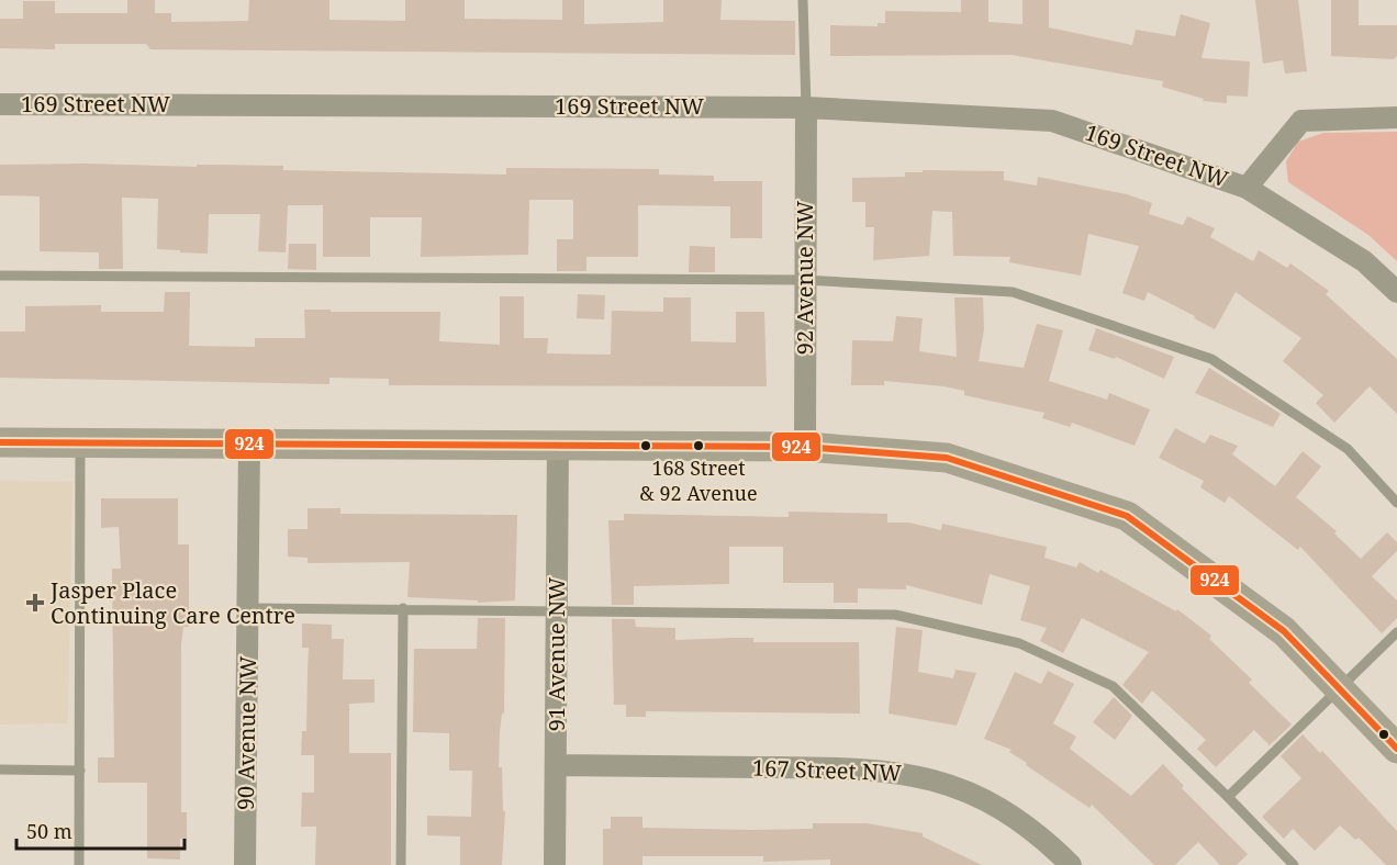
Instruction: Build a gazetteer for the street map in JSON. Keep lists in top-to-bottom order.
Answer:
{
  "streets": {
    "street": [
      "169 Street NW",
      "92 Avenue NW",
      "91 Avenue NW",
      "90 Avenue NW",
      "167 Street NW"
    ]
  },
  "crossings": [
    ["169 Street NW", "92 Avenue NW"],
    ["91 Avenue NW", "167 Street NW"]
  ],
  "places": {
    "other": ["168 Street & 92 Avenue"],
    "health": ["Jasper Place Continuing Care Centre"]
  },
  "lines": ["transit line 924"],
  "scale_bar": "50 m"
}
